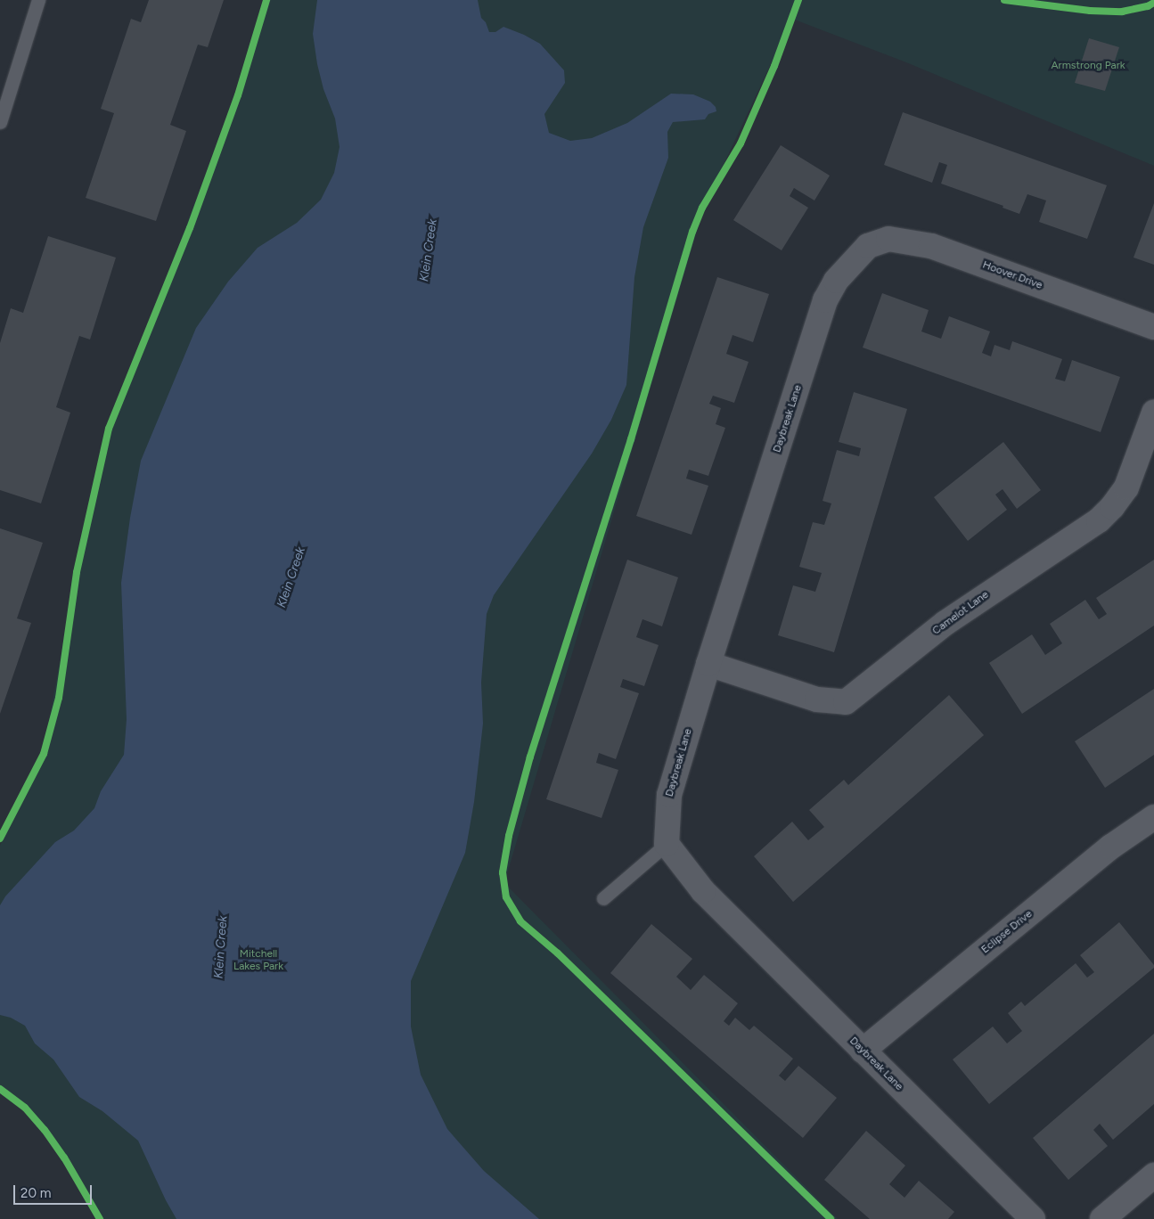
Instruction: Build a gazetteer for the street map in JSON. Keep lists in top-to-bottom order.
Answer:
{
  "streets": {
    "street": [
      "Hoover Drive",
      "Daybreak Lane",
      "Camelot Lane",
      "Eclipse Drive"
    ]
  },
  "crossings": [
    ["Hoover Drive", "Daybreak Lane"],
    ["Daybreak Lane", "Camelot Lane"],
    ["Daybreak Lane", "Eclipse Drive"]
  ],
  "water": ["Klein Creek"],
  "parks": ["Armstrong Park", "Mitchell Lakes Park"],
  "scale_bar": "20 m"
}
